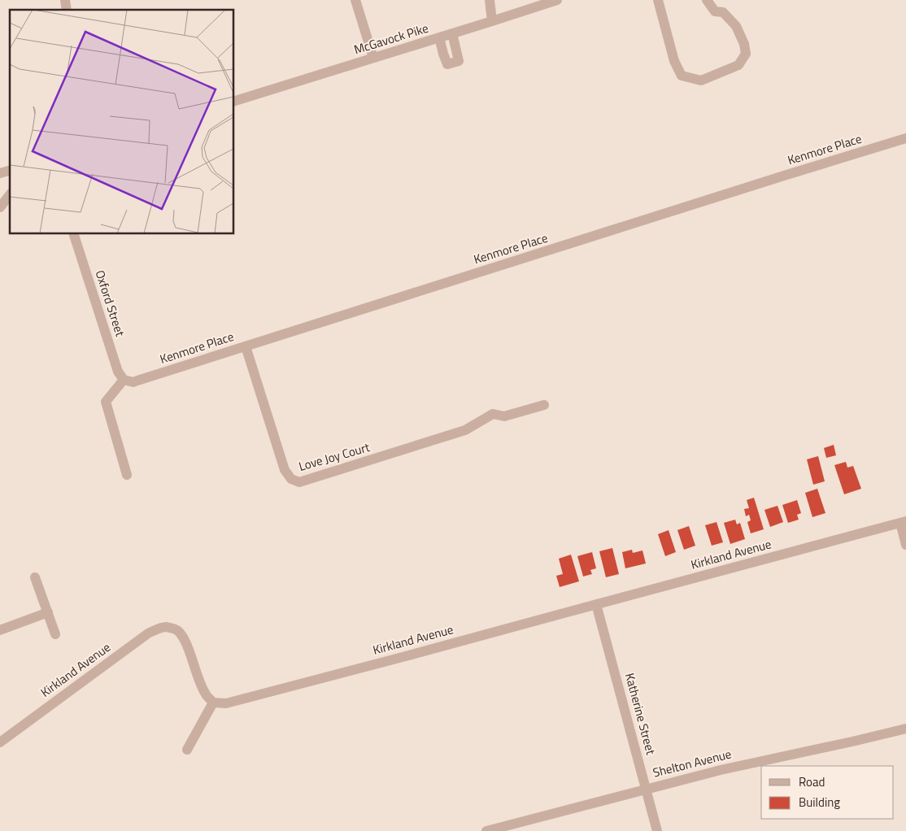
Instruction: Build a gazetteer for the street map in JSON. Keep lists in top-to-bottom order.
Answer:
{
  "streets": {
    "street": [
      "McGavock Pike",
      "Kenmore Place",
      "Oxford Street",
      "Love Joy Court",
      "Kirkland Avenue",
      "Katherine Street",
      "Shelton Avenue"
    ]
  },
  "crossings": [
    ["Kenmore Place", "Oxford Street"],
    ["Kenmore Place", "Love Joy Court"],
    ["Kirkland Avenue", "Katherine Street"],
    ["Katherine Street", "Shelton Avenue"]
  ],
  "legend": ["Road", "Building"]
}
